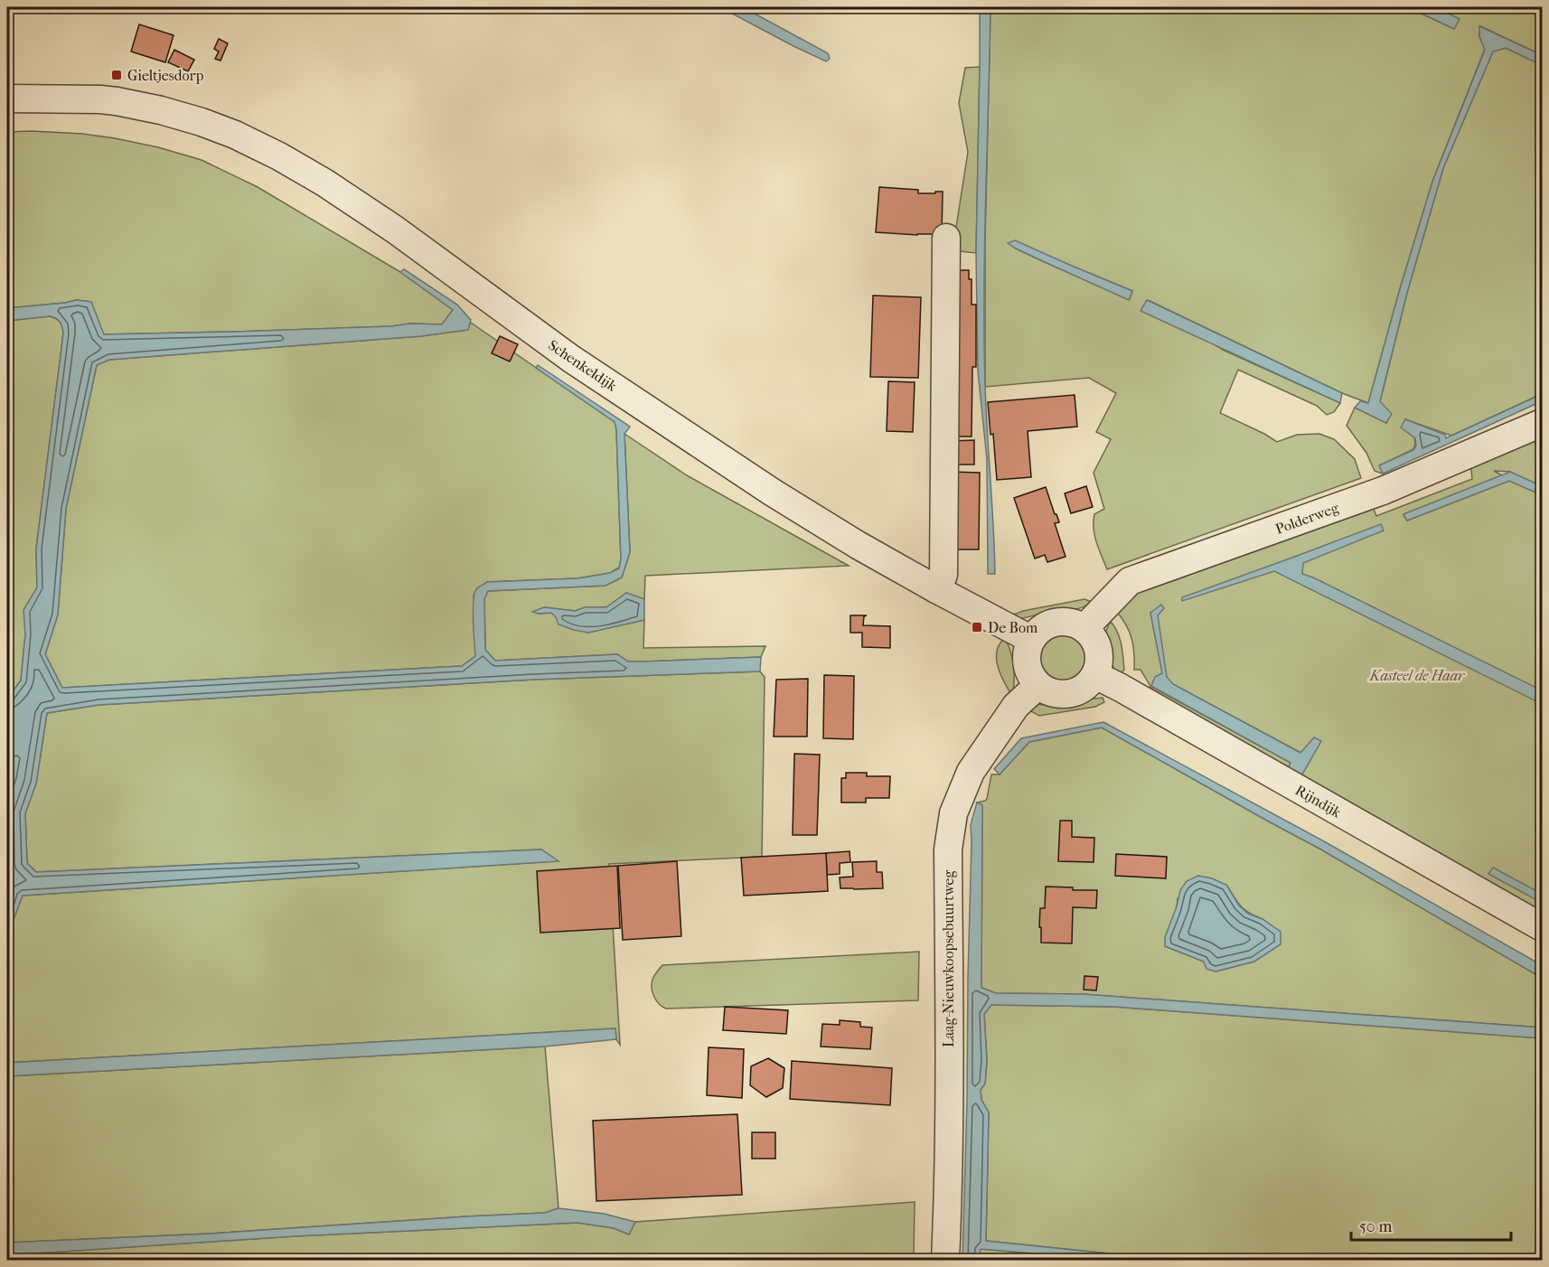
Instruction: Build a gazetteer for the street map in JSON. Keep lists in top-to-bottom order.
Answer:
{
  "streets": {
    "street": [
      "Schenkeldijk",
      "Polderweg",
      "Rijndijk",
      "Laag-Nieuwkoopsebuurtweg"
    ]
  },
  "crossings": [
    ["Polderweg", "Rijndijk"],
    ["Polderweg", "Laag-Nieuwkoopsebuurtweg"],
    ["Rijndijk", "Laag-Nieuwkoopsebuurtweg"]
  ],
  "parks": ["Kasteel de Haar"],
  "places": {
    "transit": ["Gieltjesdorp", "De Bom"]
  },
  "scale_bar": "50 m"
}
